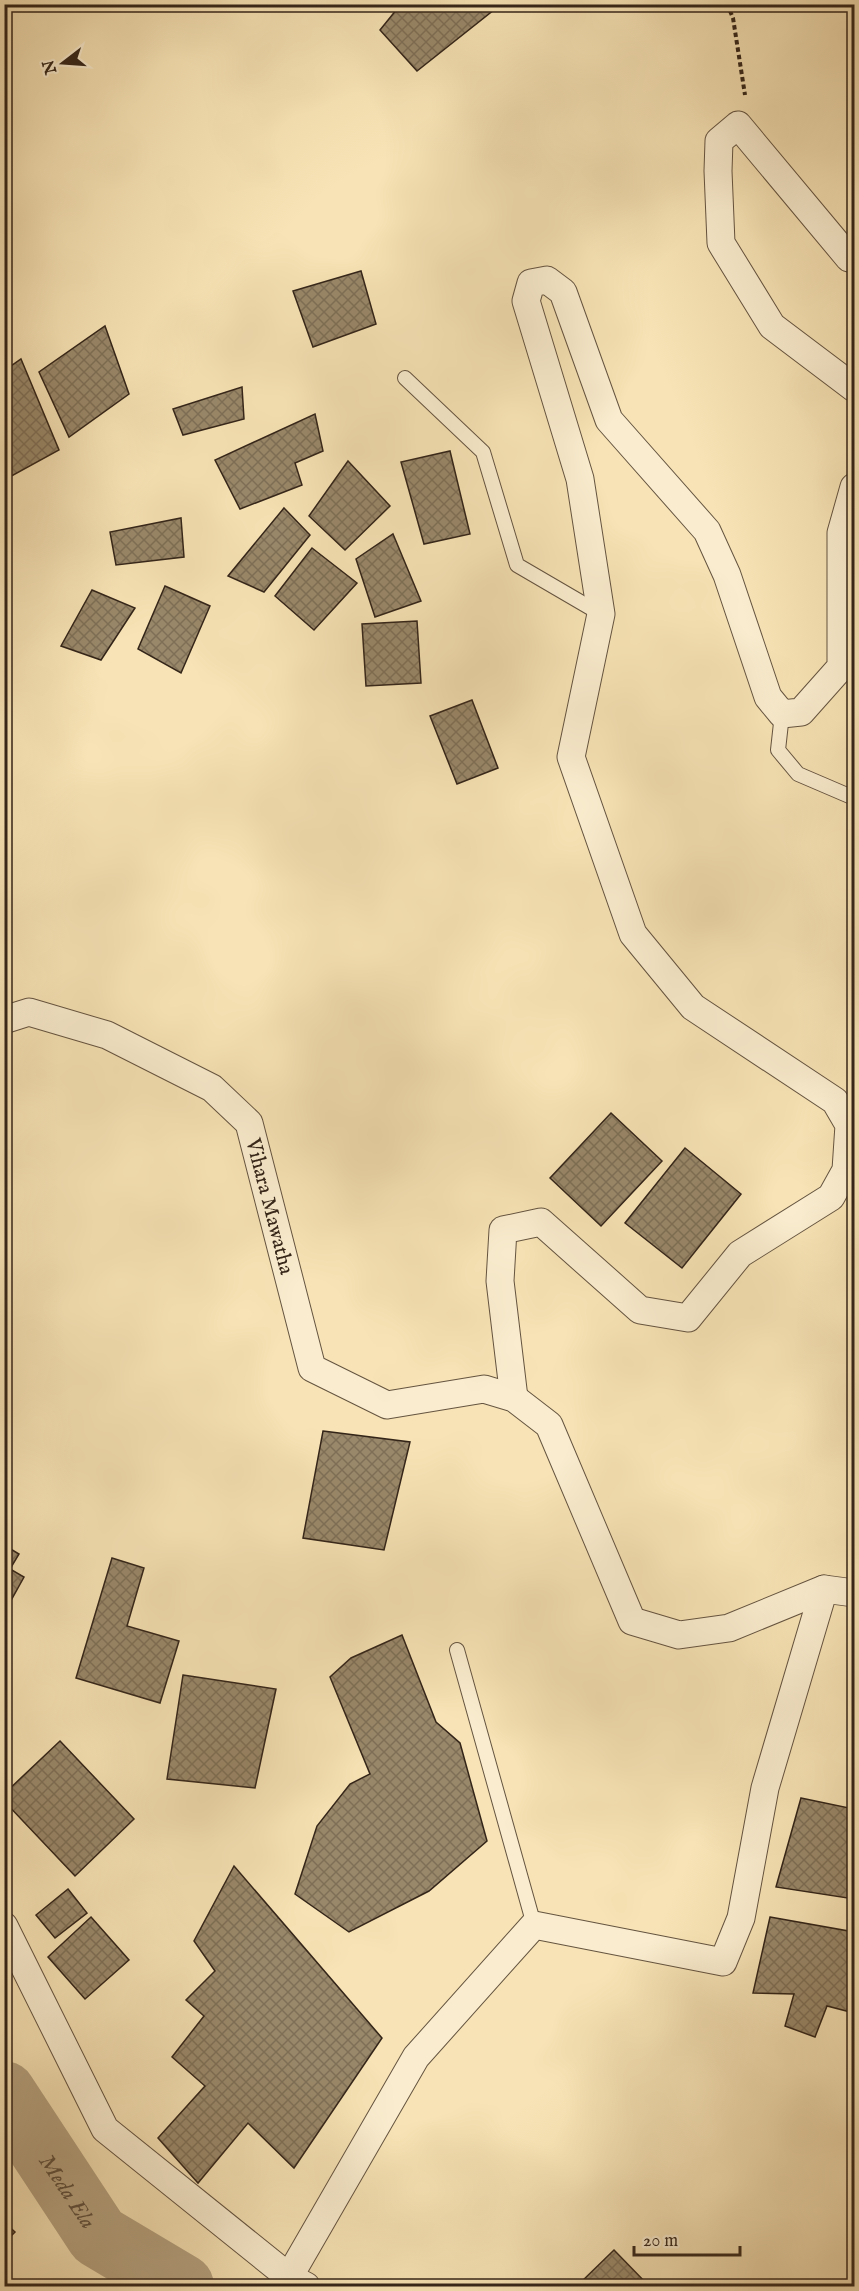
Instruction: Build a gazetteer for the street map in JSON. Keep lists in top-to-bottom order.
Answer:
{
  "streets": {
    "street": ["Vihara Mawatha"]
  },
  "water": ["Meda Ela"],
  "scale_bar": "20 m",
  "north": "left"
}
